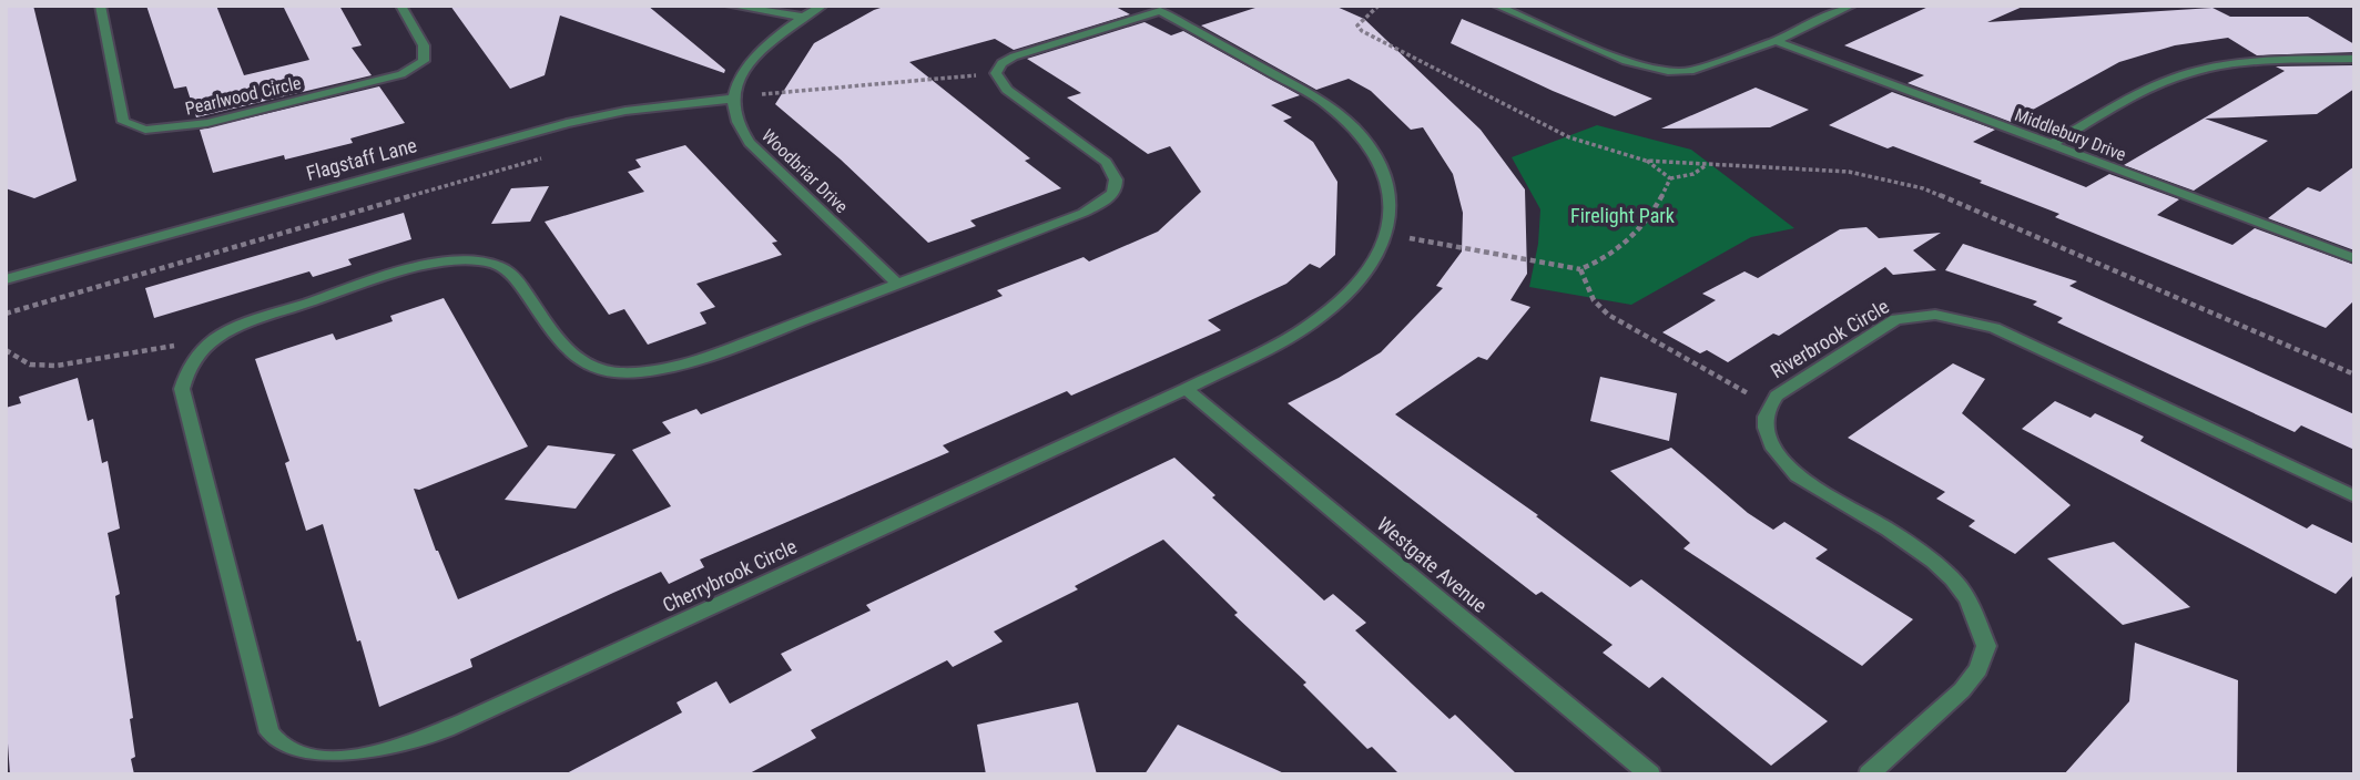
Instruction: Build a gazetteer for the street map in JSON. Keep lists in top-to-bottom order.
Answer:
{
  "streets": {
    "street": [
      "Pearlwood Circle",
      "Middlebury Drive",
      "Flagstaff Lane",
      "Woodbriar Drive",
      "Riverbrook Circle",
      "Westgate Avenue",
      "Cherrybrook Circle"
    ]
  },
  "crossings": [
    ["Flagstaff Lane", "Woodbriar Drive"],
    ["Woodbriar Drive", "Cherrybrook Circle"],
    ["Westgate Avenue", "Cherrybrook Circle"]
  ],
  "parks": ["Firelight Park"]
}
